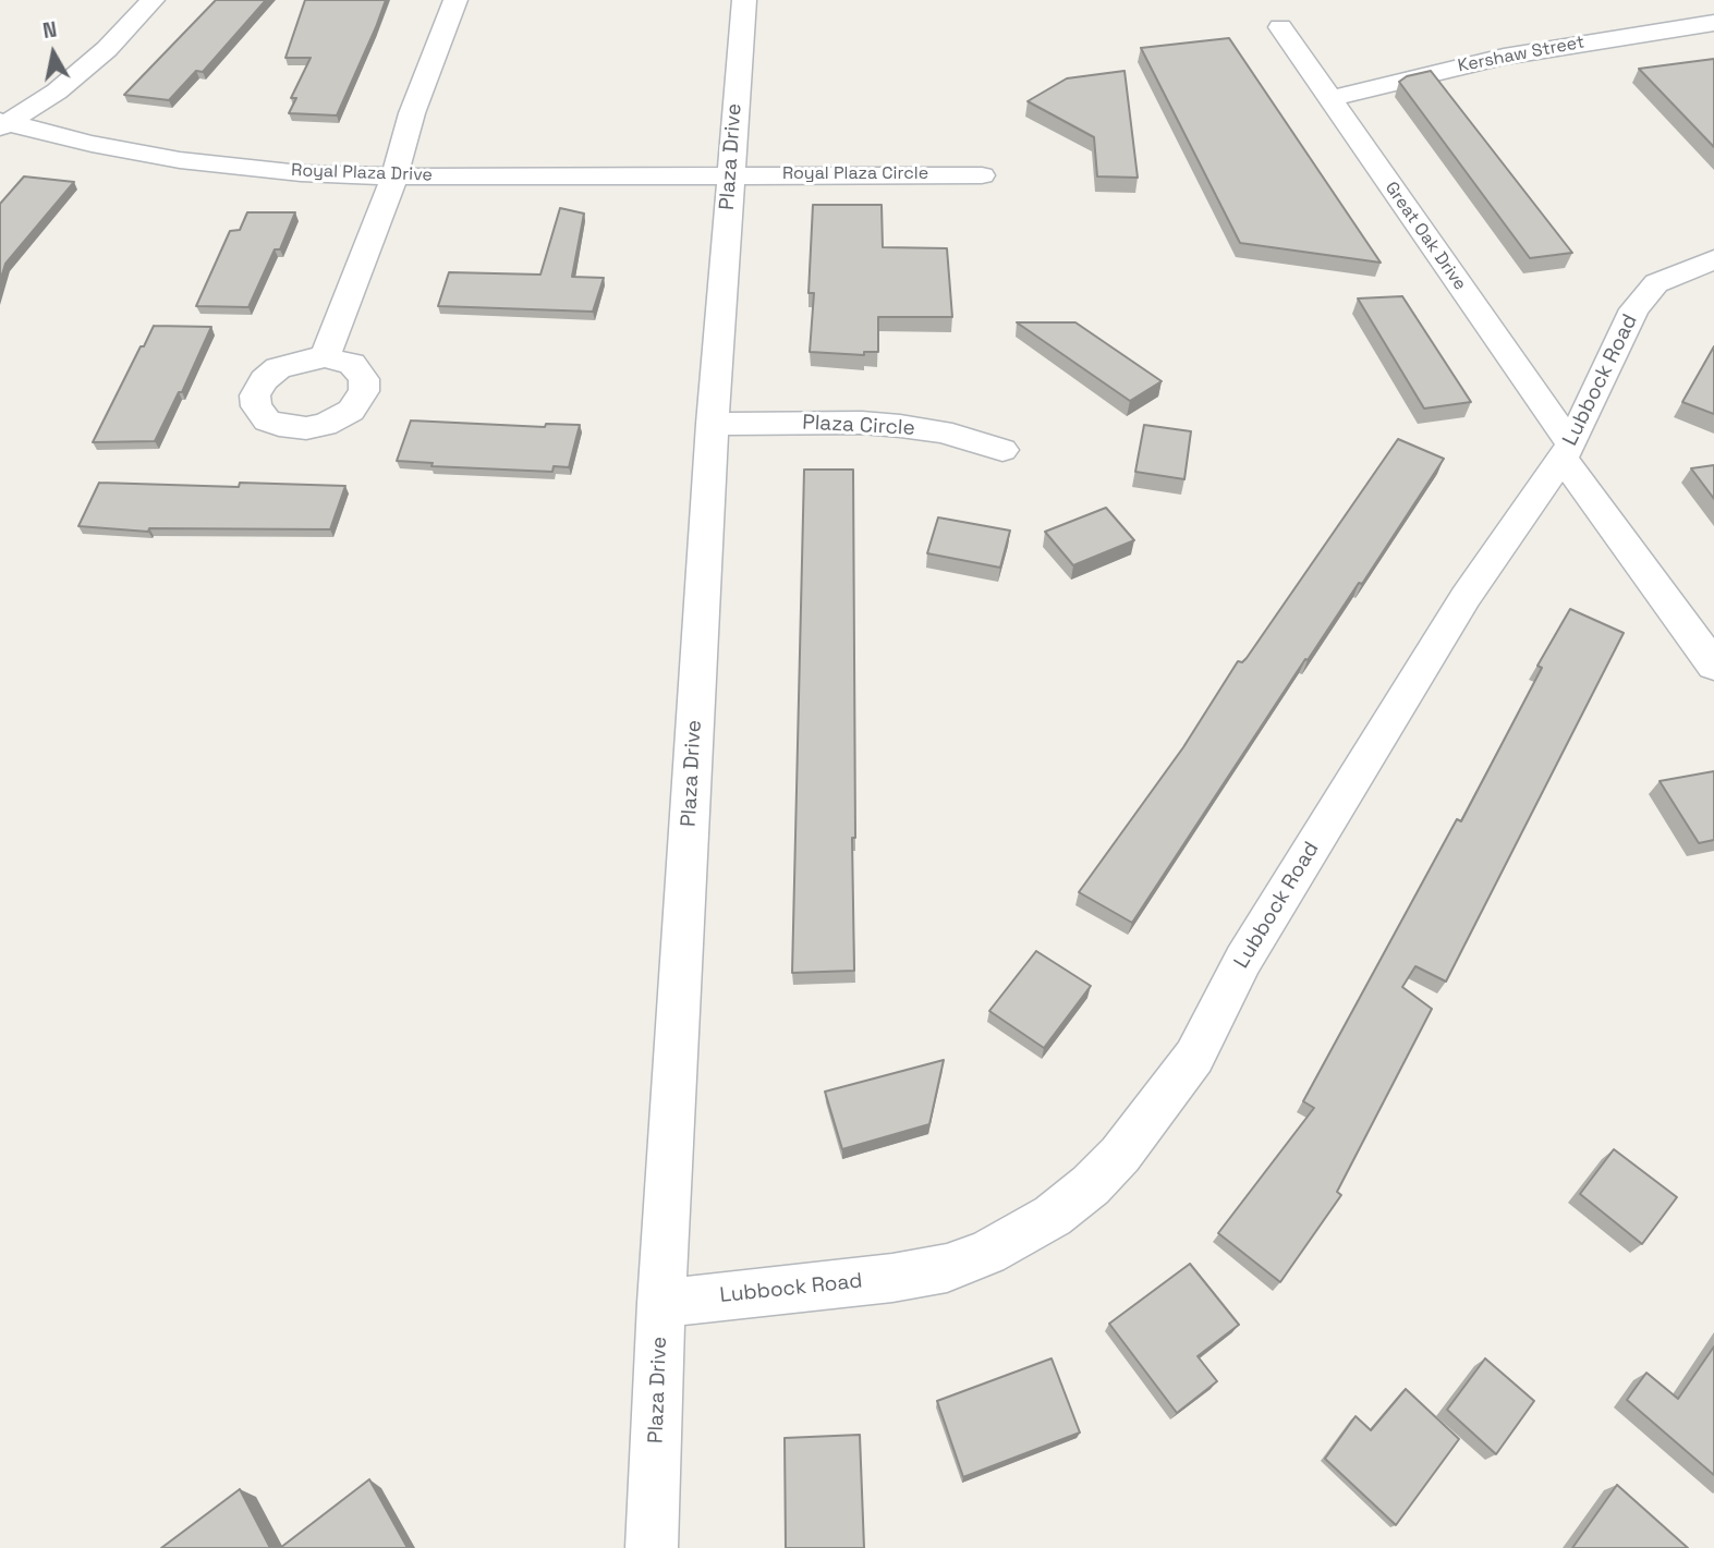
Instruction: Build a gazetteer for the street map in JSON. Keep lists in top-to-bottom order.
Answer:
{
  "streets": {
    "street": [
      "Kershaw Street",
      "Plaza Drive",
      "Royal Plaza Drive",
      "Royal Plaza Circle",
      "Great Oak Drive",
      "Lubbock Road",
      "Plaza Circle"
    ]
  },
  "crossings": [
    ["Kershaw Street", "Great Oak Drive"],
    ["Plaza Drive", "Royal Plaza Drive"],
    ["Plaza Drive", "Royal Plaza Circle"],
    ["Plaza Drive", "Lubbock Road"],
    ["Plaza Drive", "Plaza Circle"],
    ["Royal Plaza Drive", "Royal Plaza Circle"],
    ["Great Oak Drive", "Lubbock Road"]
  ],
  "north": "top"
}
